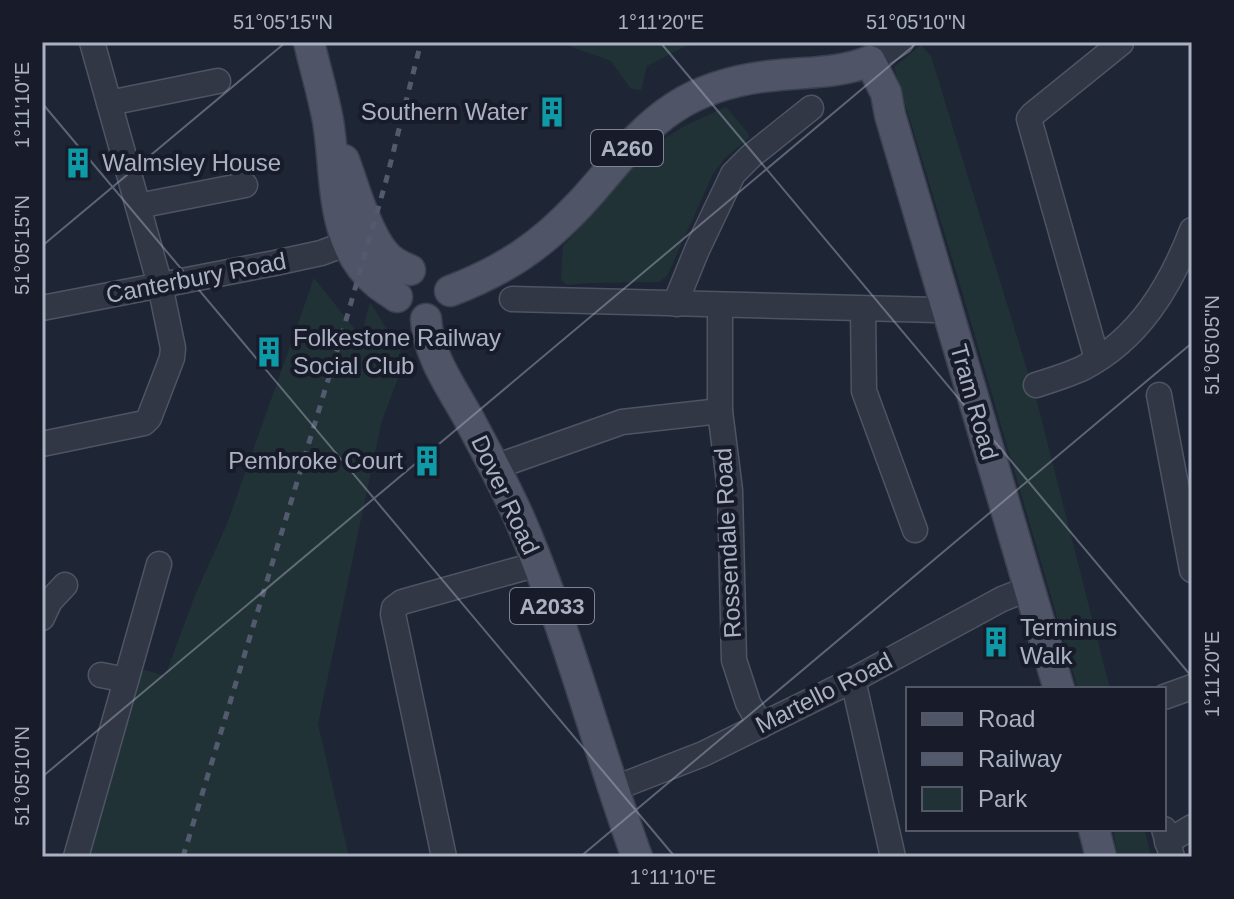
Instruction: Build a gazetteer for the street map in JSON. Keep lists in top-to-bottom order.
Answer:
{
  "streets": {
    "main road": [
      "A260",
      "Tram Road",
      "Dover Road",
      "A2033"
    ],
    "street": ["Canterbury Road", "Rossendale Road", "Martello Road"]
  },
  "crossings": [
    ["A260", "Tram Road"],
    ["A260", "Dover Road"],
    ["Tram Road", "Martello Road"],
    ["Dover Road", "Martello Road"],
    ["Rossendale Road", "Martello Road"]
  ],
  "places": {
    "building": [
      "Southern Water",
      "Walmsley House",
      "Folkestone Railway Social Club",
      "Pembroke Court",
      "Terminus Walk"
    ]
  },
  "legend": ["Road", "Railway", "Park"],
  "coordinates": [
    "51°05'15\"N",
    "1°11'20\"E",
    "51°05'10\"N",
    "1°11'10\"E",
    "51°05'05\"N"
  ]
}
